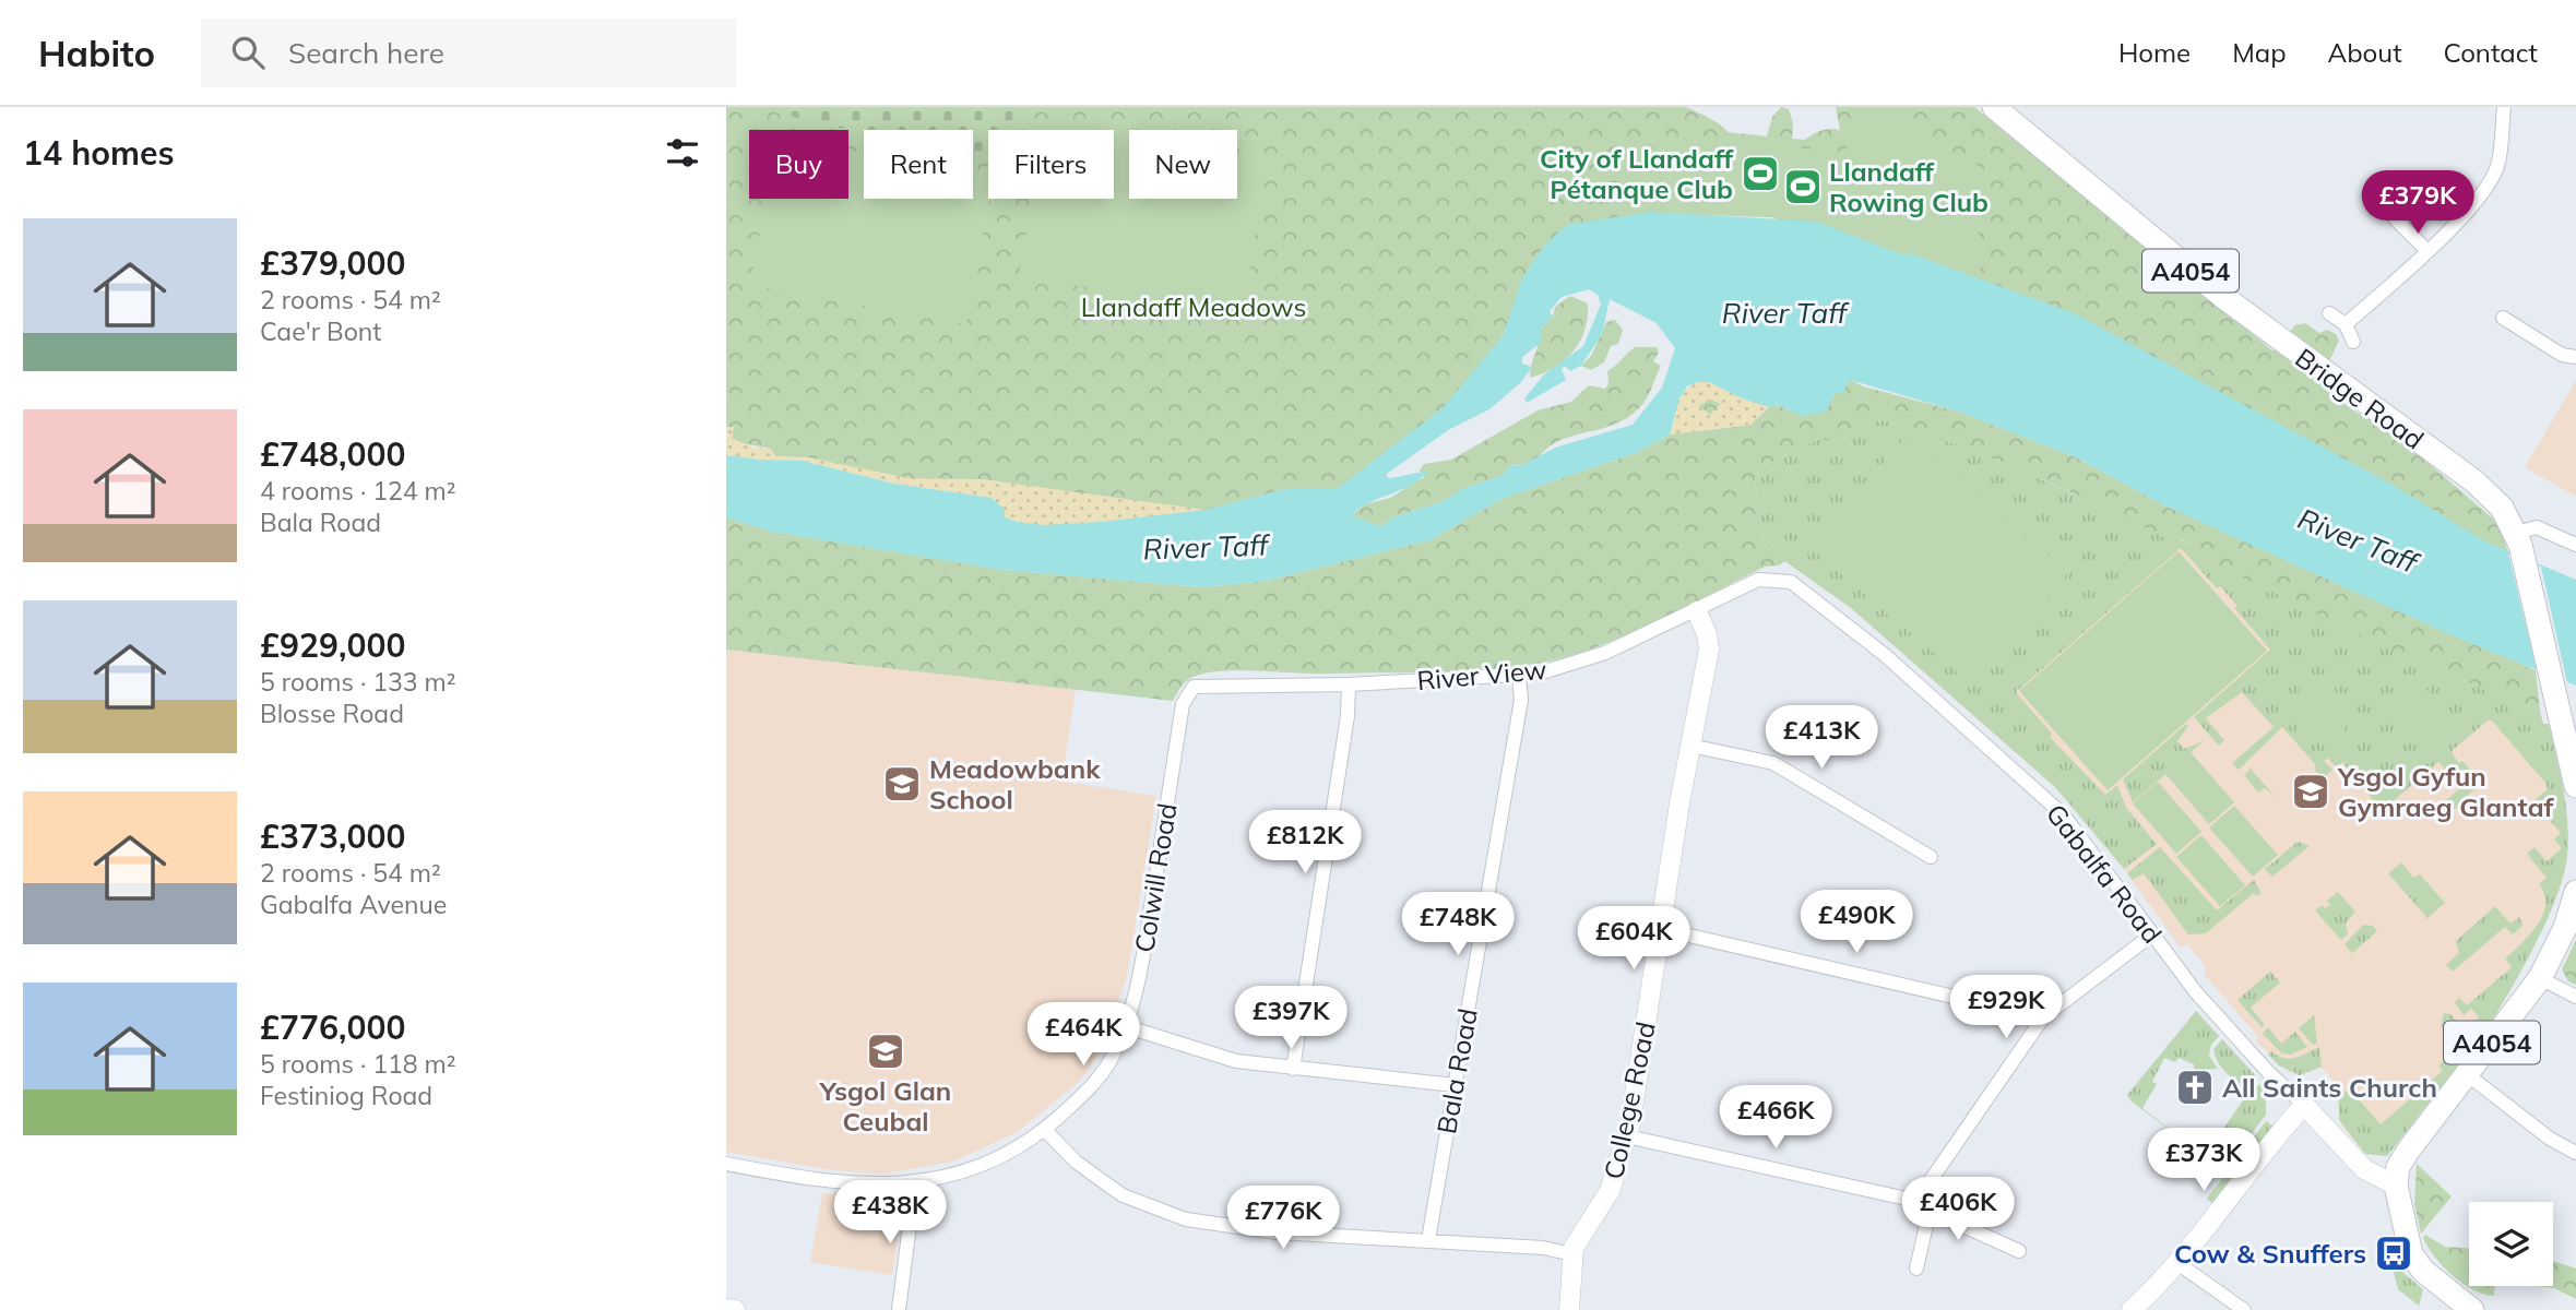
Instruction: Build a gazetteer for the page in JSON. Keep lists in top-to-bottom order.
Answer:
{
  "streets": {
    "main road": ["A4054", "Bridge Road"],
    "street": [
      "River View",
      "Gabalfa Road",
      "Colwill Road",
      "Bala Road",
      "College Road"
    ]
  },
  "crossings": [
    ["A4054", "Gabalfa Road"],
    ["River View", "Gabalfa Road"],
    ["River View", "Colwill Road"],
    ["River View", "Bala Road"],
    ["River View", "College Road"]
  ],
  "water": ["River Taff"],
  "parks": ["Llandaff Meadows"],
  "places": {
    "sports": ["City of Llandaff Pétanque Club", "Llandaff Rowing Club"],
    "school or university": ["Meadowbank School", "Ysgol Gyfun Gymraeg Glantaf", "Ysgol Glan Ceubal"],
    "church": ["All Saints Church"],
    "bus stop": ["Cow & Snuffers"]
  },
  "page": {
    "header": "Habito",
    "search": "Search here",
    "nav": [
      "Home",
      "Map",
      "About",
      "Contact"
    ],
    "heading": "14 homes",
    "chip": [
      "Buy",
      "Rent",
      "Filters",
      "New"
    ],
    "price": [
      "£379K",
      "£413K",
      "£812K",
      "£490K",
      "£748K",
      "£604K",
      "£929K",
      "£397K",
      "£464K",
      "£466K",
      "£373K",
      "£406K",
      "£438K",
      "£776K"
    ],
    "list": [
      {
        "name": "£379,000",
        "note": "2 rooms · 54 m² · Cae'r Bont"
      },
      {
        "name": "£748,000",
        "note": "4 rooms · 124 m² · Bala Road"
      },
      {
        "name": "£929,000",
        "note": "5 rooms · 133 m² · Blosse Road"
      },
      {
        "name": "£373,000",
        "note": "2 rooms · 54 m² · Gabalfa Avenue"
      },
      {
        "name": "£776,000",
        "note": "5 rooms · 118 m² · Festiniog Road"
      }
    ]
  }
}
